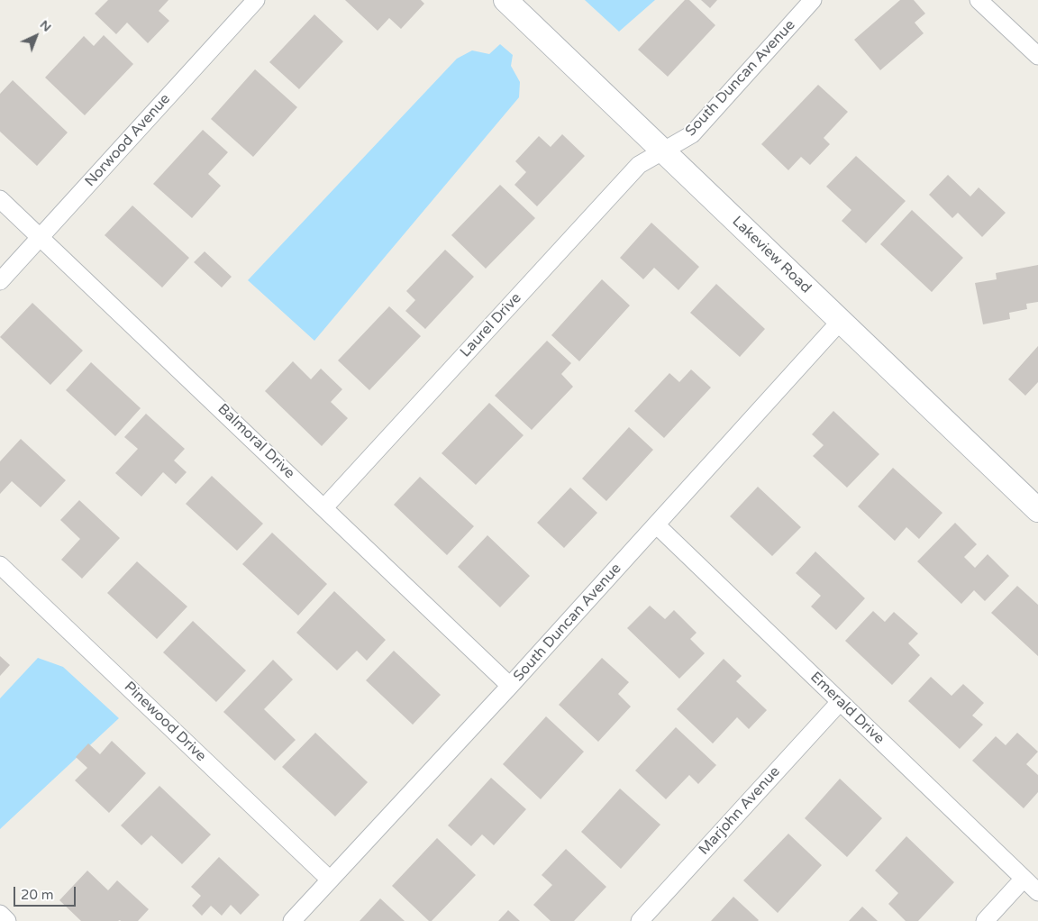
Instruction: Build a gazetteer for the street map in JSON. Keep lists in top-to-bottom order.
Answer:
{
  "streets": {
    "street": [
      "South Duncan Avenue",
      "Norwood Avenue",
      "Lakeview Road",
      "Laurel Drive",
      "Balmoral Drive",
      "Emerald Drive",
      "Pinewood Drive",
      "Marjohn Avenue"
    ]
  },
  "crossings": [
    ["South Duncan Avenue", "Lakeview Road"],
    ["South Duncan Avenue", "Laurel Drive"],
    ["South Duncan Avenue", "Balmoral Drive"],
    ["South Duncan Avenue", "Emerald Drive"],
    ["South Duncan Avenue", "Pinewood Drive"],
    ["Norwood Avenue", "Balmoral Drive"],
    ["Lakeview Road", "Laurel Drive"],
    ["Laurel Drive", "Balmoral Drive"],
    ["Emerald Drive", "Marjohn Avenue"]
  ],
  "scale_bar": "20 m",
  "north": "top right"
}
